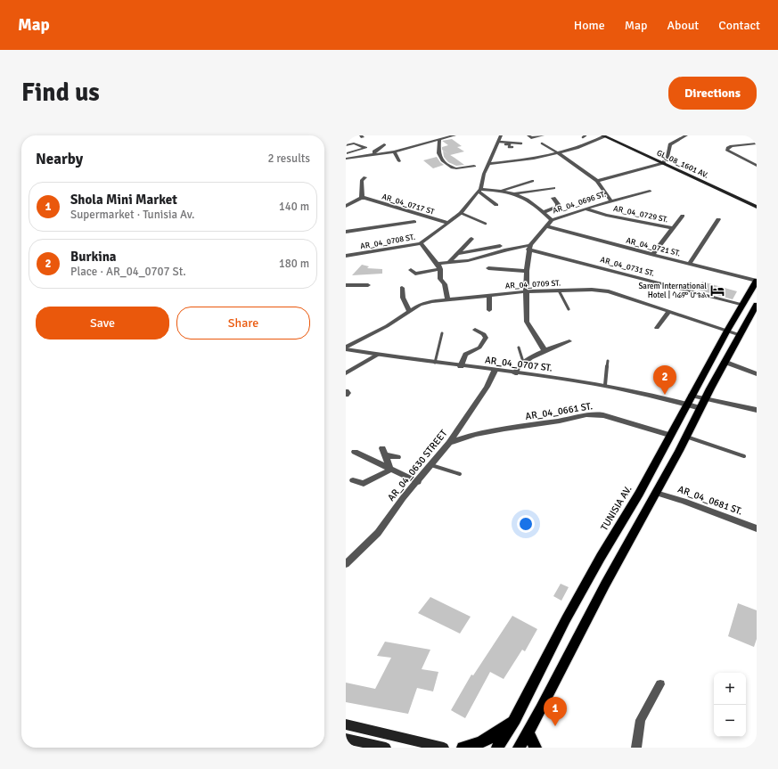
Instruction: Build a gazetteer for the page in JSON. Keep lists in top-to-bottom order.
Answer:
{
  "streets": {
    "main road": ["GL_08_1601 AV.", "TUNISIA AV."],
    "street": [
      "AR_04_0696 ST.",
      "AR_04_0717 ST",
      "AR_04_0729 ST.",
      "AR_04_0708 ST.",
      "AR_04_0721 ST.",
      "AR_04_0731 ST.",
      "AR_04_0709 ST.",
      "AR_04_0707 ST.",
      "AR_04_0661 ST.",
      "AR_04_0630 STREET",
      "AR_04_0681 ST."
    ]
  },
  "crossings": [
    ["AR_04_0696 ST.", "AR_04_0729 ST."],
    ["AR_04_0696 ST.", "AR_04_0721 ST."],
    ["AR_04_0696 ST.", "AR_04_0731 ST."],
    ["AR_04_0717 ST", "AR_04_0708 ST."],
    ["AR_04_0721 ST.", "TUNISIA AV."],
    ["AR_04_0731 ST.", "TUNISIA AV."],
    ["AR_04_0709 ST.", "AR_04_0707 ST."],
    ["AR_04_0709 ST.", "TUNISIA AV."],
    ["AR_04_0707 ST.", "AR_04_0630 STREET"],
    ["AR_04_0707 ST.", "TUNISIA AV."],
    ["AR_04_0661 ST.", "AR_04_0630 STREET"],
    ["AR_04_0661 ST.", "TUNISIA AV."]
  ],
  "places": {
    "hotel": ["Sarem International Hotel | ሳሬም ሆቴል"]
  },
  "page": {
    "header": "Map",
    "nav": [
      "Home",
      "Map",
      "About",
      "Contact"
    ],
    "buttons": [
      "Directions",
      ["Save", "Share"]
    ],
    "title": "Find us",
    "heading": ["Nearby", "2 results"],
    "list": [
      {
        "mark": "1",
        "name": "Shola Mini Market",
        "note": "Supermarket · Tunisia Av.",
        "value": "140 m"
      },
      {
        "mark": "2",
        "name": "Burkina",
        "note": "Place · AR_04_0707 St.",
        "value": "180 m"
      }
    ],
    "pins": ["2", "1"],
    "map_buttons": ["+", "−"]
  }
}
